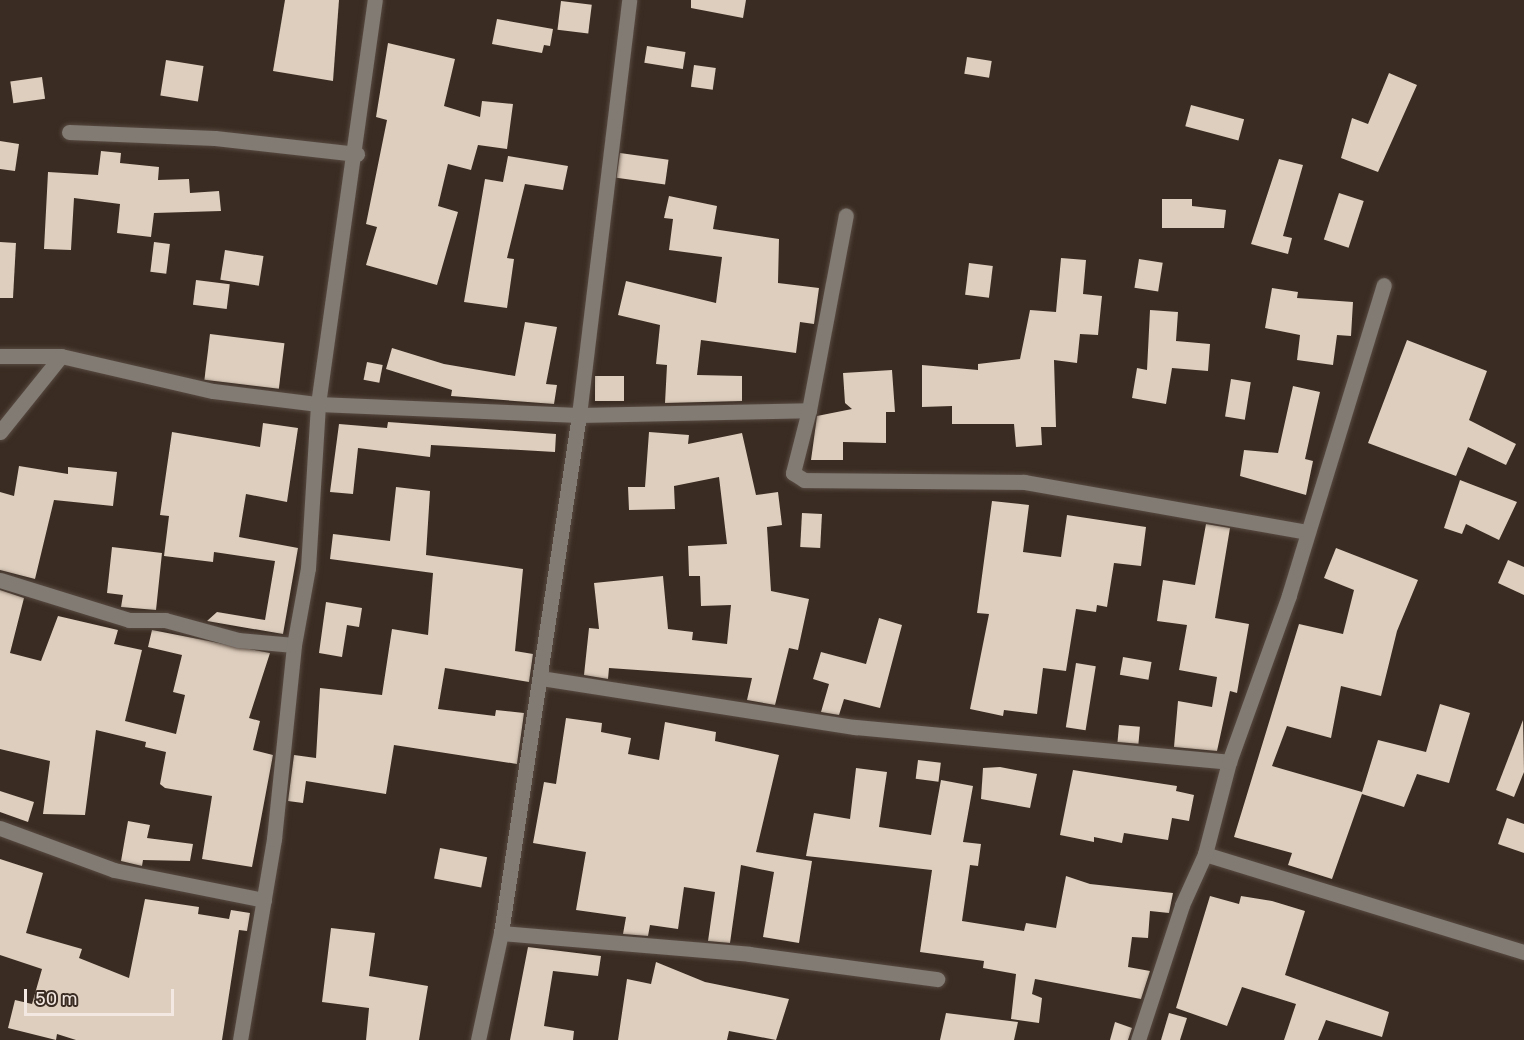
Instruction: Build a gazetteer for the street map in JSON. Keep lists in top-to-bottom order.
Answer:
{
  "scale_bar": "50 m"
}
